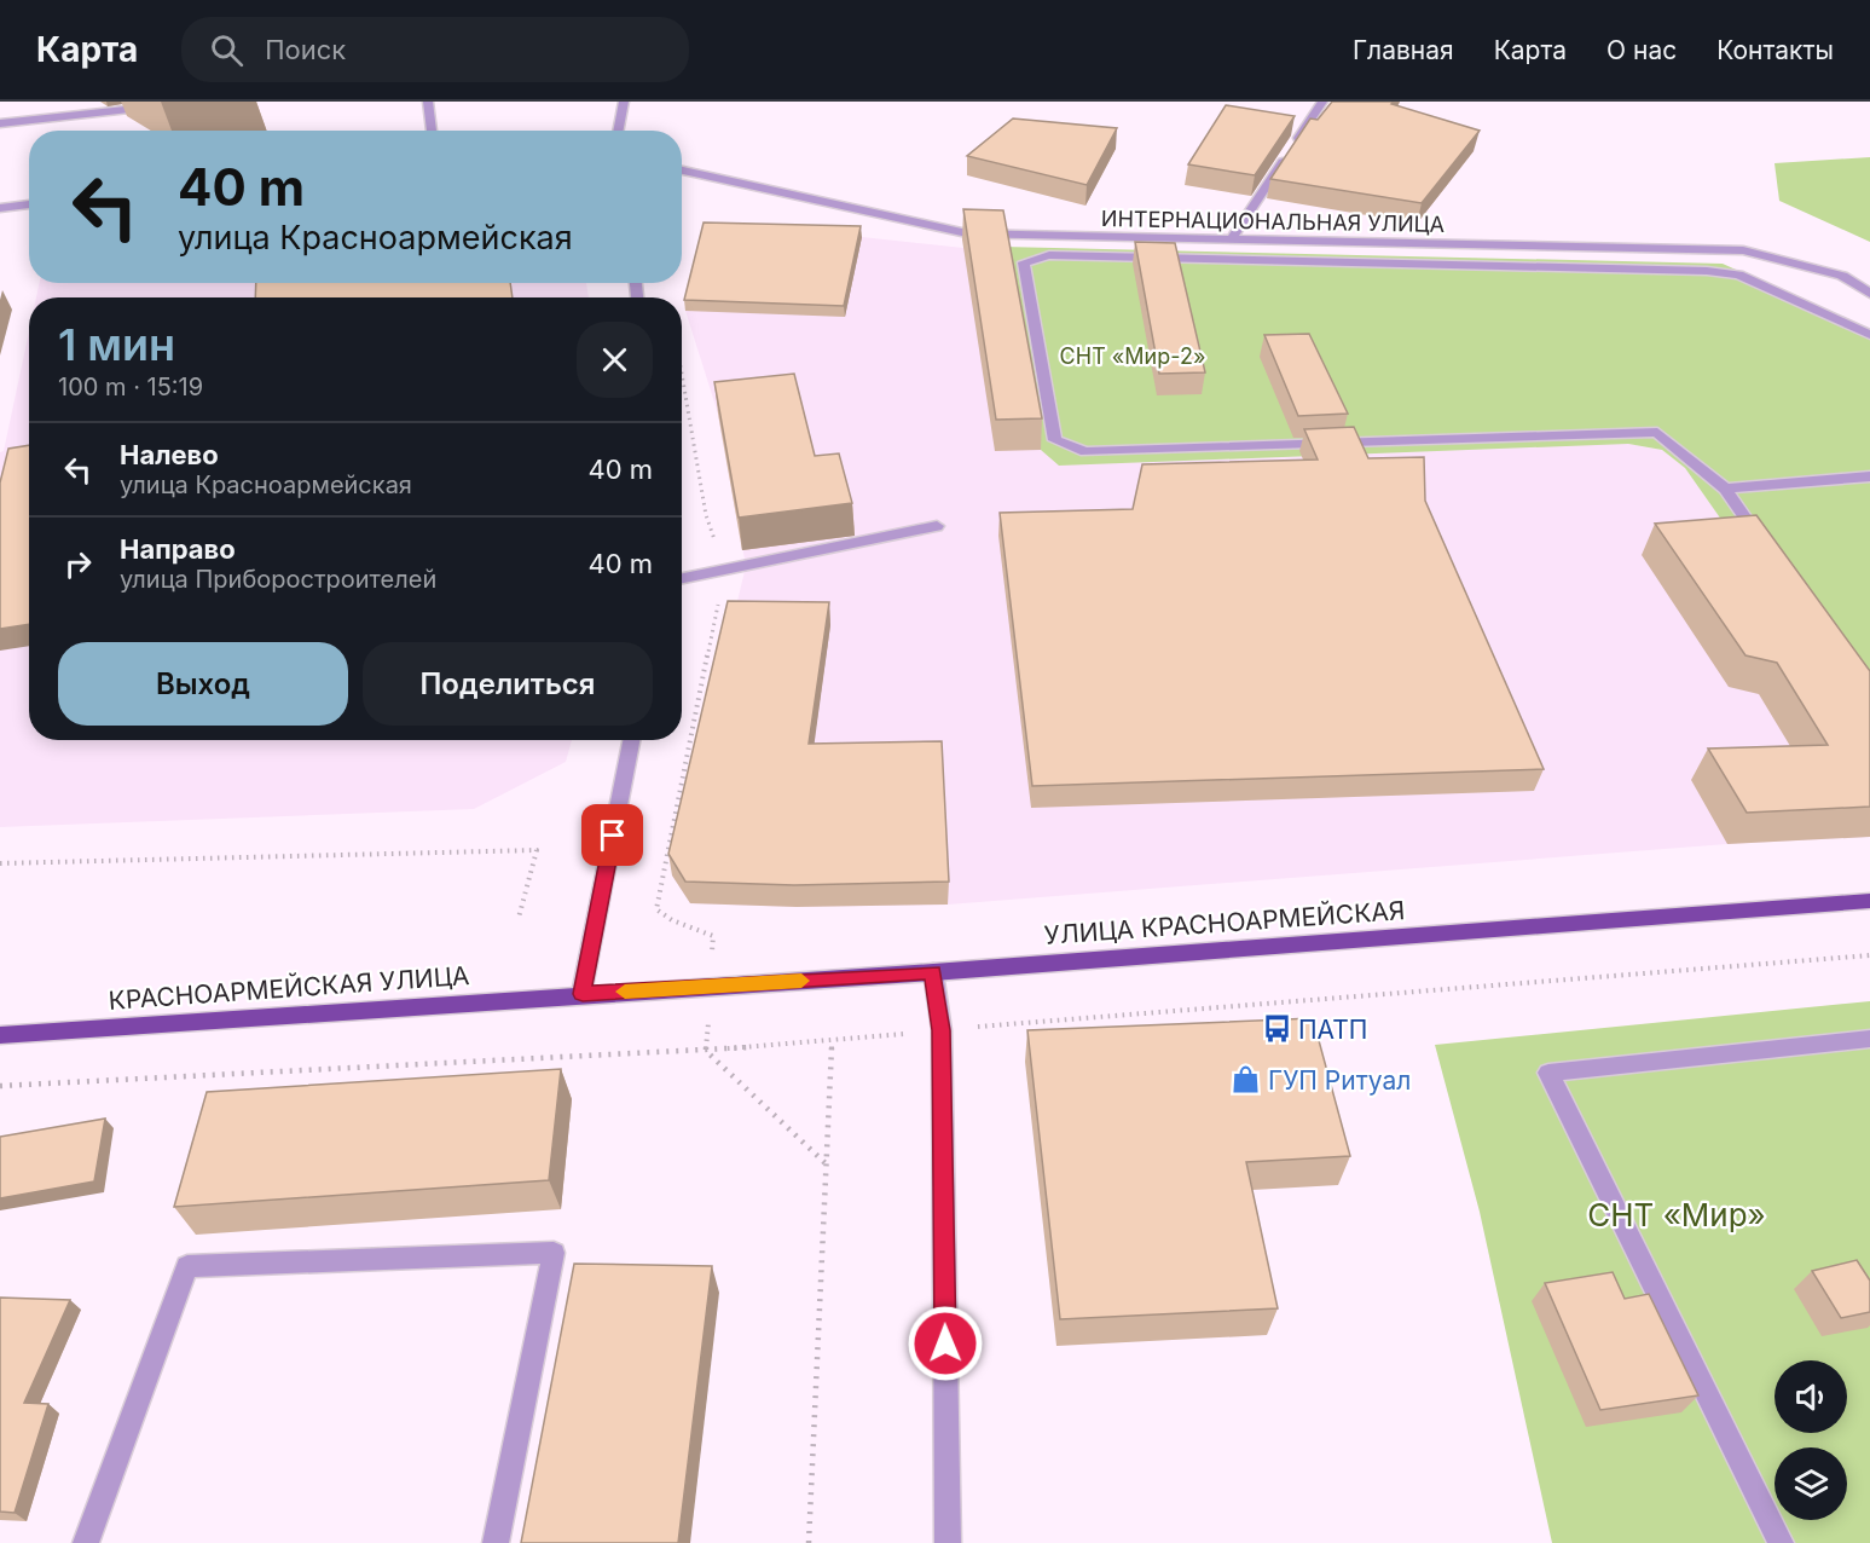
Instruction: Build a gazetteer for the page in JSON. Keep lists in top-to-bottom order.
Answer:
{
  "streets": {
    "main road": ["УЛИЦА КРАСНОАРМЕЙСКАЯ", "КРАСНОАРМЕЙСКАЯ УЛИЦА"],
    "street": ["ИНТЕРНАЦИОНАЛЬНАЯ УЛИЦА"]
  },
  "crossings": [
    ["УЛИЦА КРАСНОАРМЕЙСКАЯ", "КРАСНОАРМЕЙСКАЯ УЛИЦА"]
  ],
  "parks": ["СНТ «Мир-2»", "СНТ «Мир»"],
  "places": {
    "bus stop": ["ПАТП"],
    "shop": ["ГУП Ритуал"]
  },
  "page": {
    "header": "Карта",
    "search": "Поиск",
    "nav": [
      "Главная",
      "Карта",
      "О нас",
      "Контакты"
    ],
    "turn": ["40 m", "улица Красноармейская"],
    "heading": ["1 мин", "100 m · 15:19"],
    "list": [
      {
        "name": "Налево",
        "note": "улица Красноармейская",
        "value": "40 m"
      },
      {
        "name": "Направо",
        "note": "улица Приборостроителей",
        "value": "40 m"
      }
    ],
    "buttons": ["Выход", "Поделиться"]
  }
}
